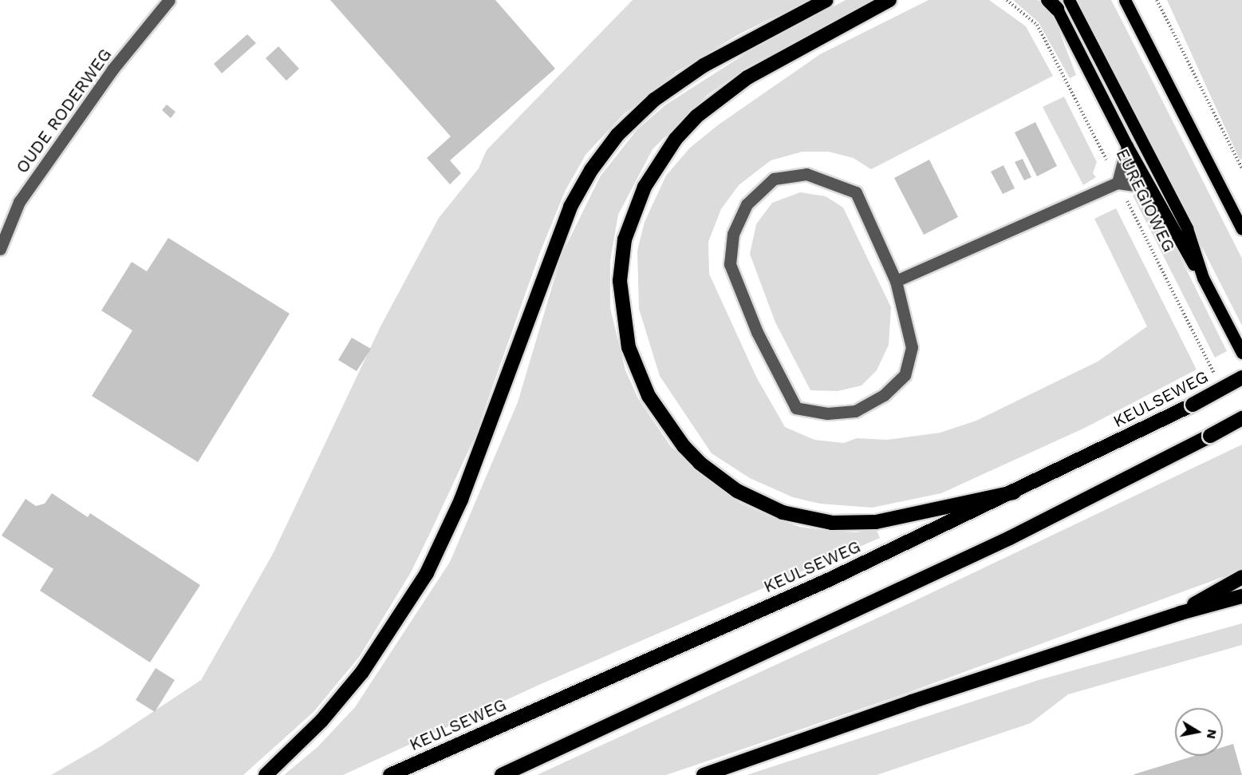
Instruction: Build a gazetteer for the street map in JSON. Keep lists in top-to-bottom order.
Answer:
{
  "streets": {
    "highway": ["KEULSEWEG"],
    "main road": ["EUREGIOWEG"],
    "street": ["OUDE RODERWEG"]
  },
  "north": "right"
}
